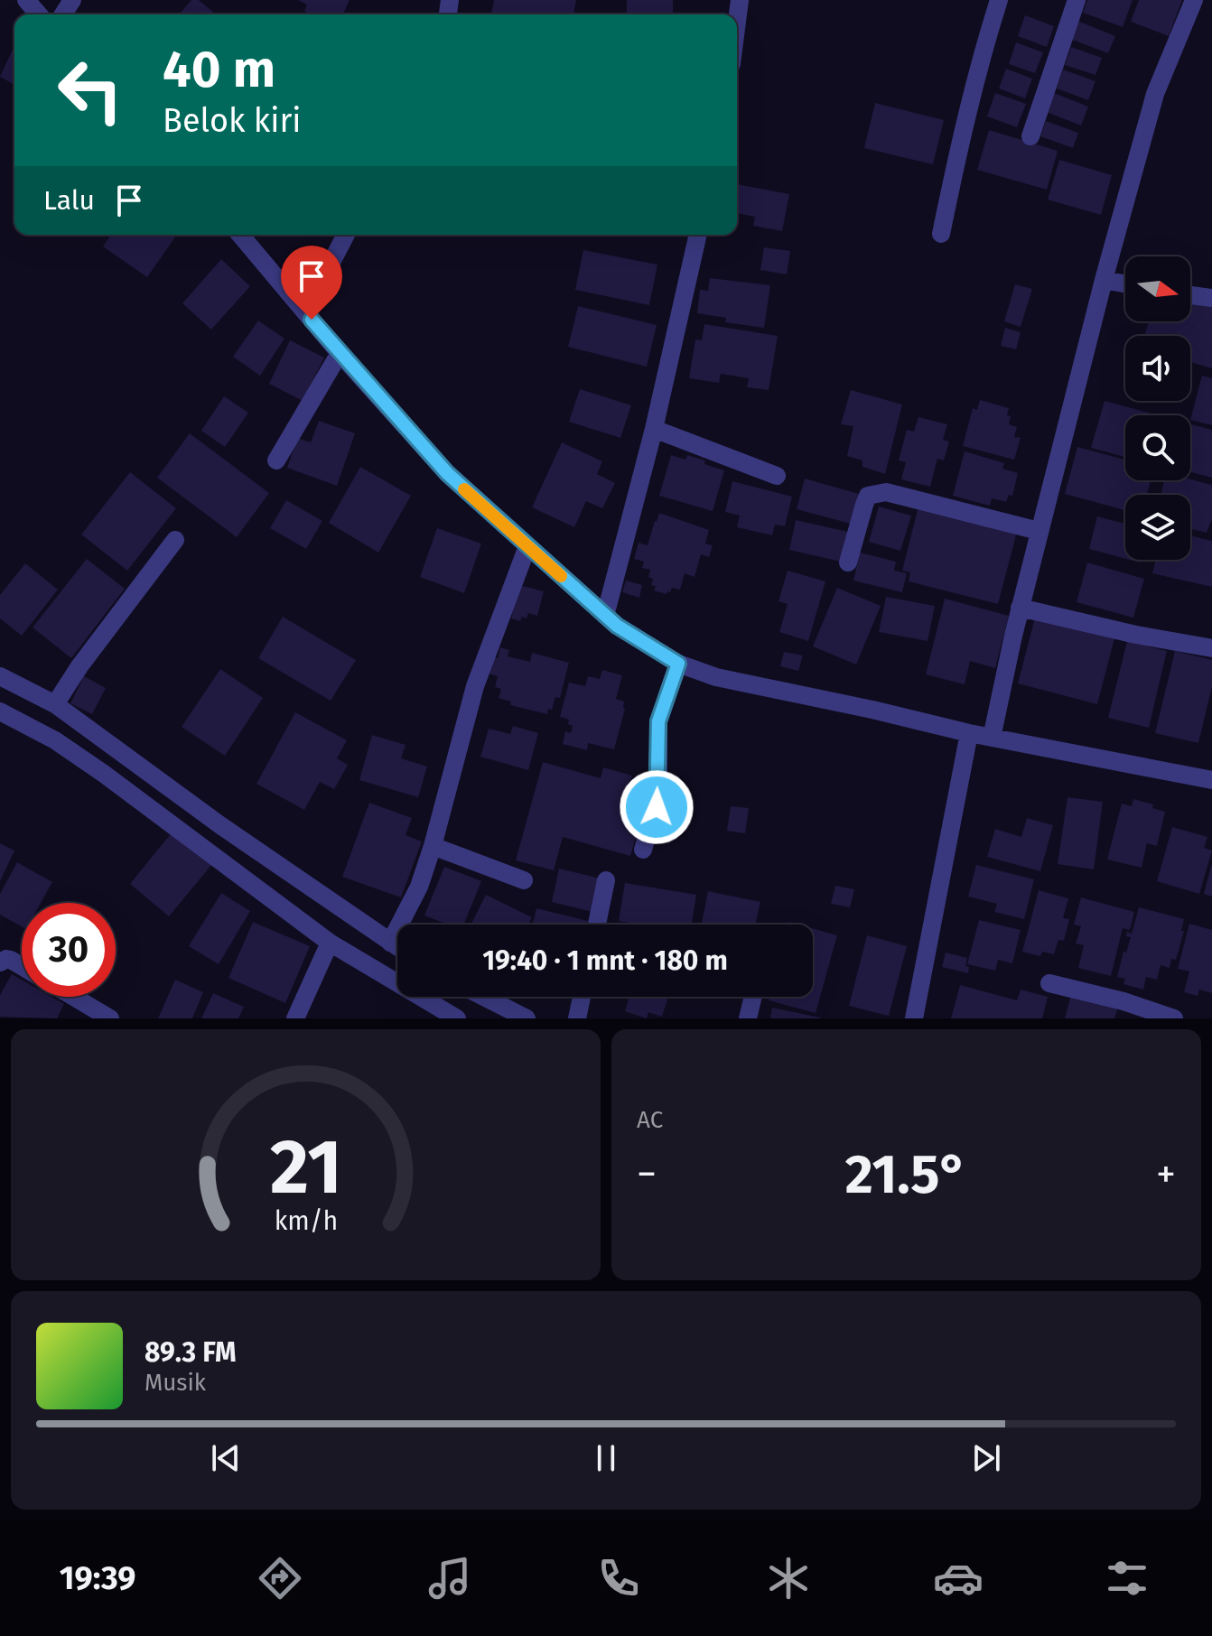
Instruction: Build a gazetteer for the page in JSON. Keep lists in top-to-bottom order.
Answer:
{
  "north": "right",
  "page": {
    "turn": ["40 m", "Belok kiri"],
    "then": "Lalu",
    "limit": "30",
    "trip": "19:40 · 1 mnt · 180 m",
    "tile": "AC",
    "heat": ["−", "21.5°", "+"],
    "song": ["89.3 FM", "Musik"],
    "tabs": "19:39",
    "gauge": ["21", "km/h"]
  }
}
